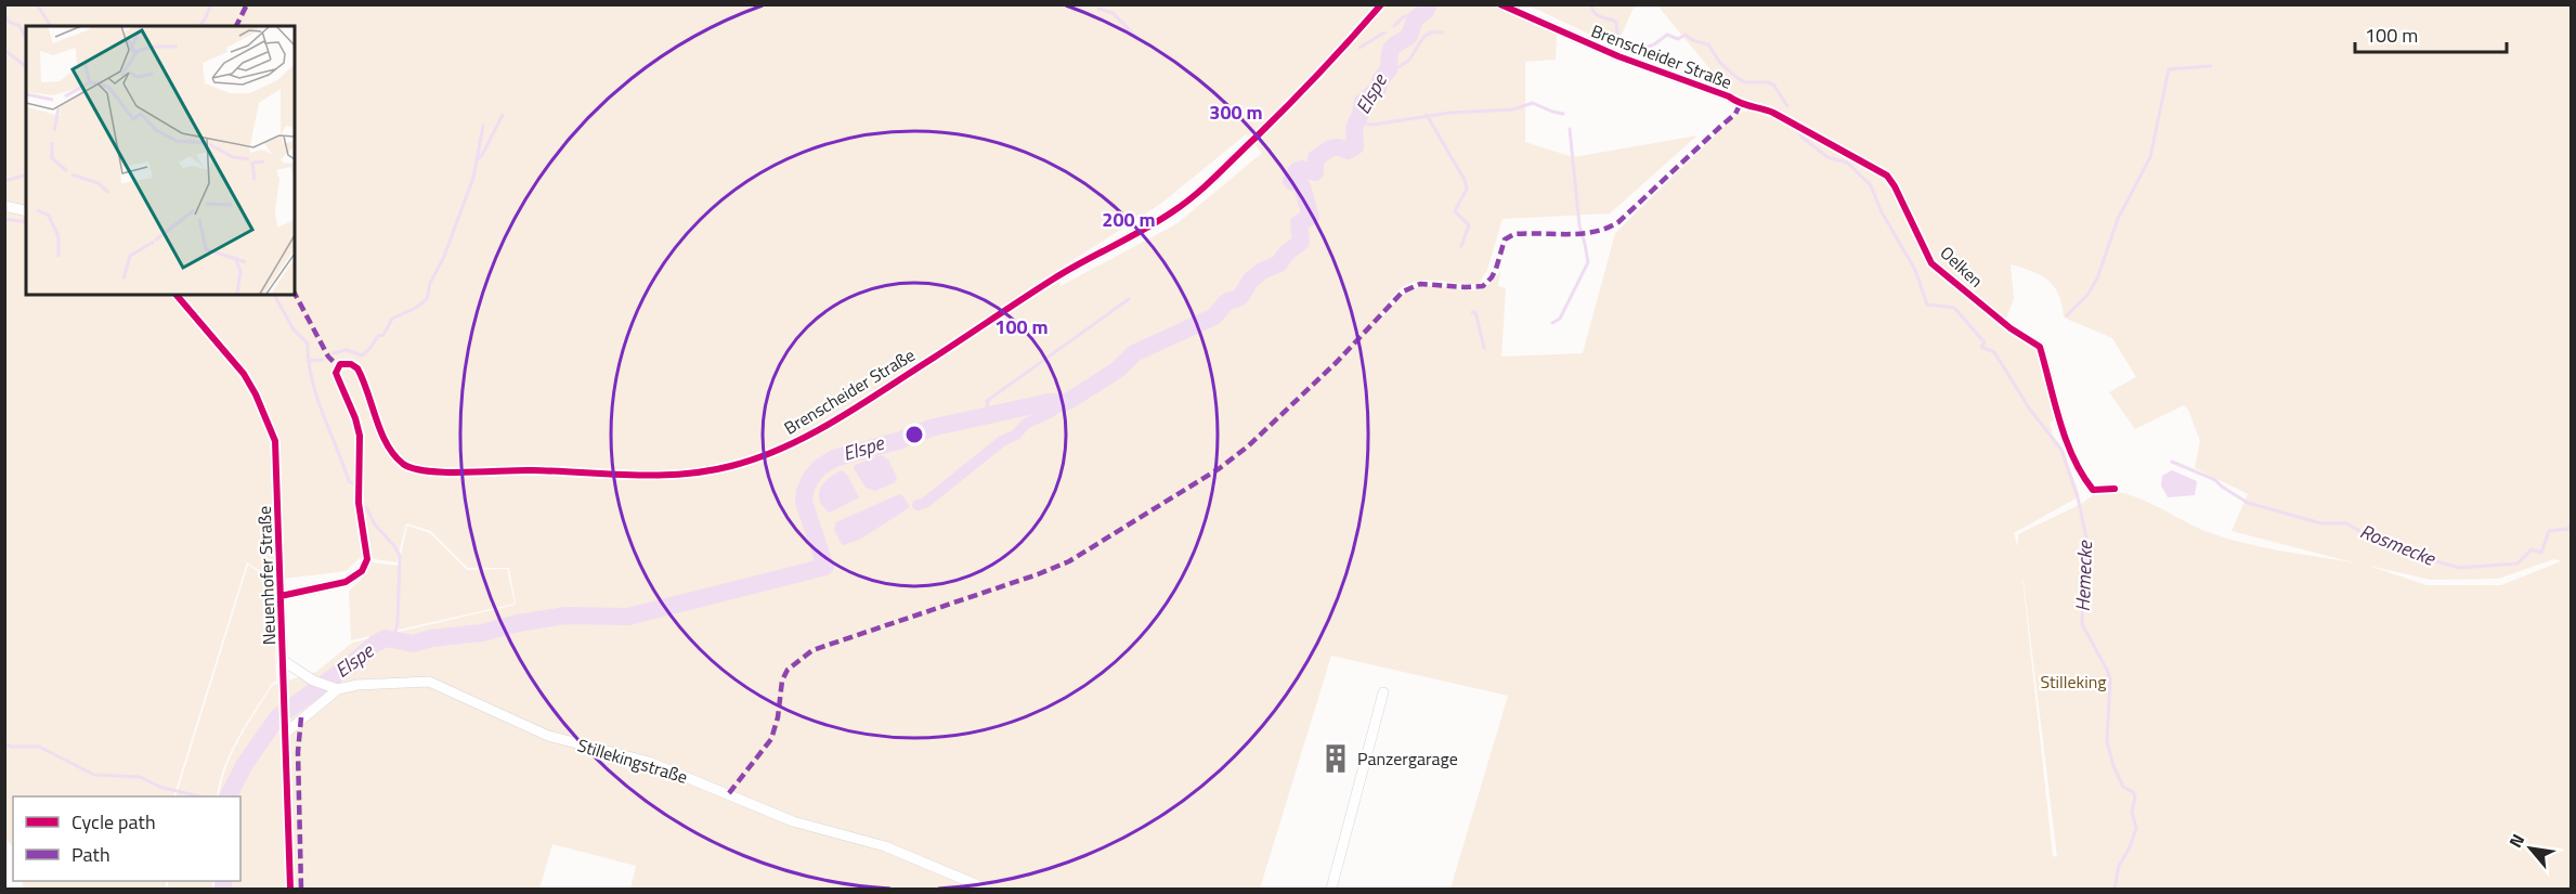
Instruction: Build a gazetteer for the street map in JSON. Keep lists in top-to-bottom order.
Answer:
{
  "streets": {
    "street": [
      "Brenscheider Straße",
      "Oelken",
      "Neuenhofer Straße",
      "Stillekingstraße"
    ]
  },
  "crossings": [
    ["Brenscheider Straße", "Oelken"],
    ["Brenscheider Straße", "Neuenhofer Straße"],
    ["Neuenhofer Straße", "Stillekingstraße"]
  ],
  "water": ["Elspe", "Rosmecke", "Hemecke"],
  "parks": ["Stilleking"],
  "places": {
    "building": ["Panzergarage"]
  },
  "legend": ["Cycle path", "Path"],
  "scale_bar": "100 m",
  "north": "top left",
  "rings": ["300 m", "200 m", "100 m"]
}
